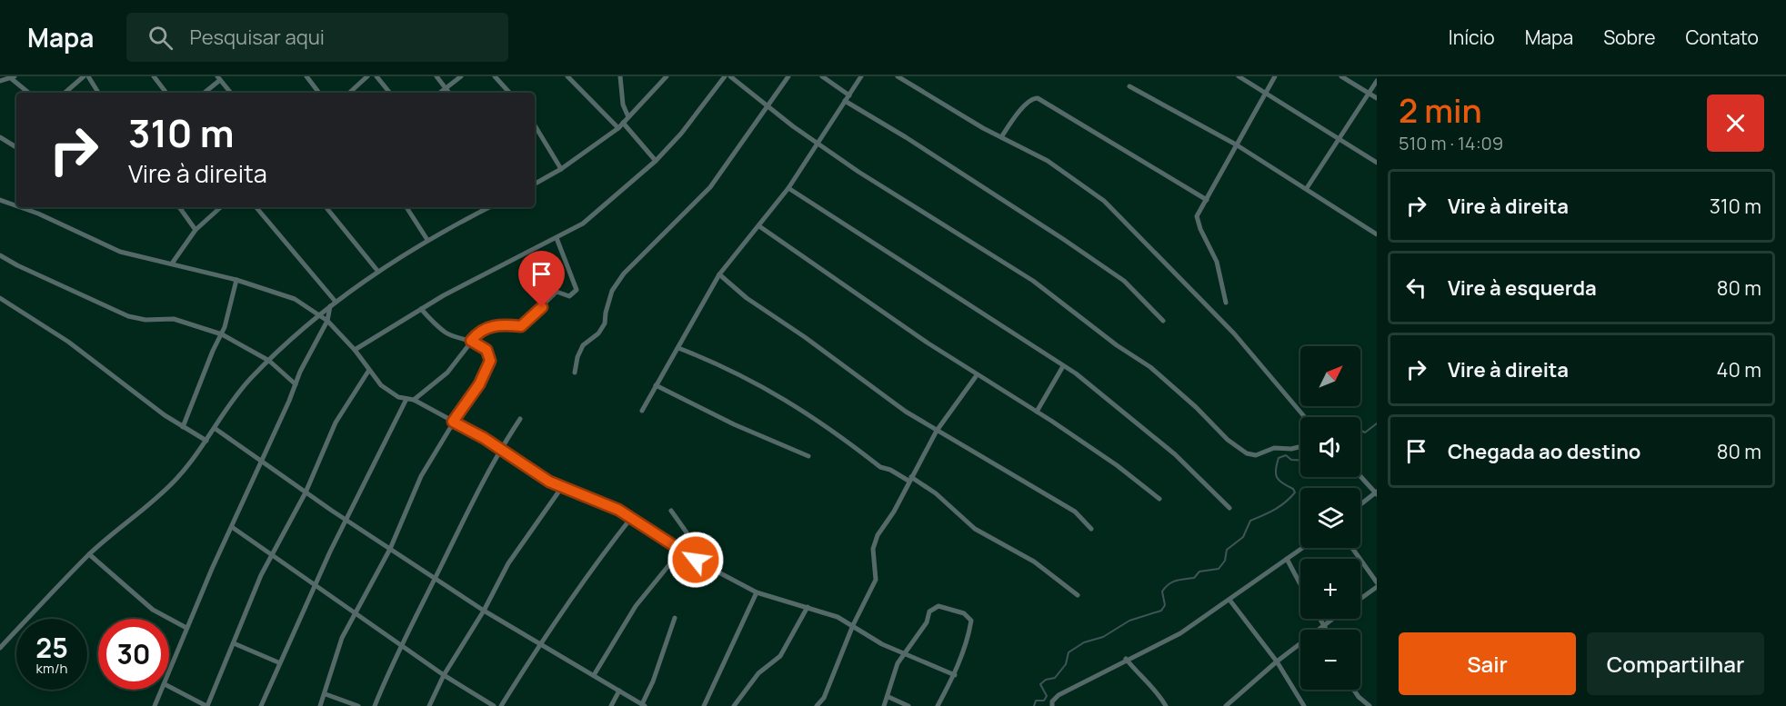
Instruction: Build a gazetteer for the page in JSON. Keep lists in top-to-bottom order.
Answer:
{
  "north": "top right",
  "page": {
    "header": "Mapa",
    "search": "Pesquisar aqui",
    "nav": [
      "Início",
      "Mapa",
      "Sobre",
      "Contato"
    ],
    "heading": ["2 min", "510 m · 14:09"],
    "turn": ["310 m", "Vire à direita"],
    "list": [
      {
        "name": "Vire à direita",
        "value": "310 m"
      },
      {
        "name": "Vire à esquerda",
        "value": "80 m"
      },
      {
        "name": "Vire à direita",
        "value": "40 m"
      },
      {
        "name": "Chegada ao destino",
        "value": "80 m"
      }
    ],
    "map_buttons": ["+", "−"],
    "speed": "25 km/h",
    "limit": "30",
    "buttons": ["Sair", "Compartilhar"]
  }
}
